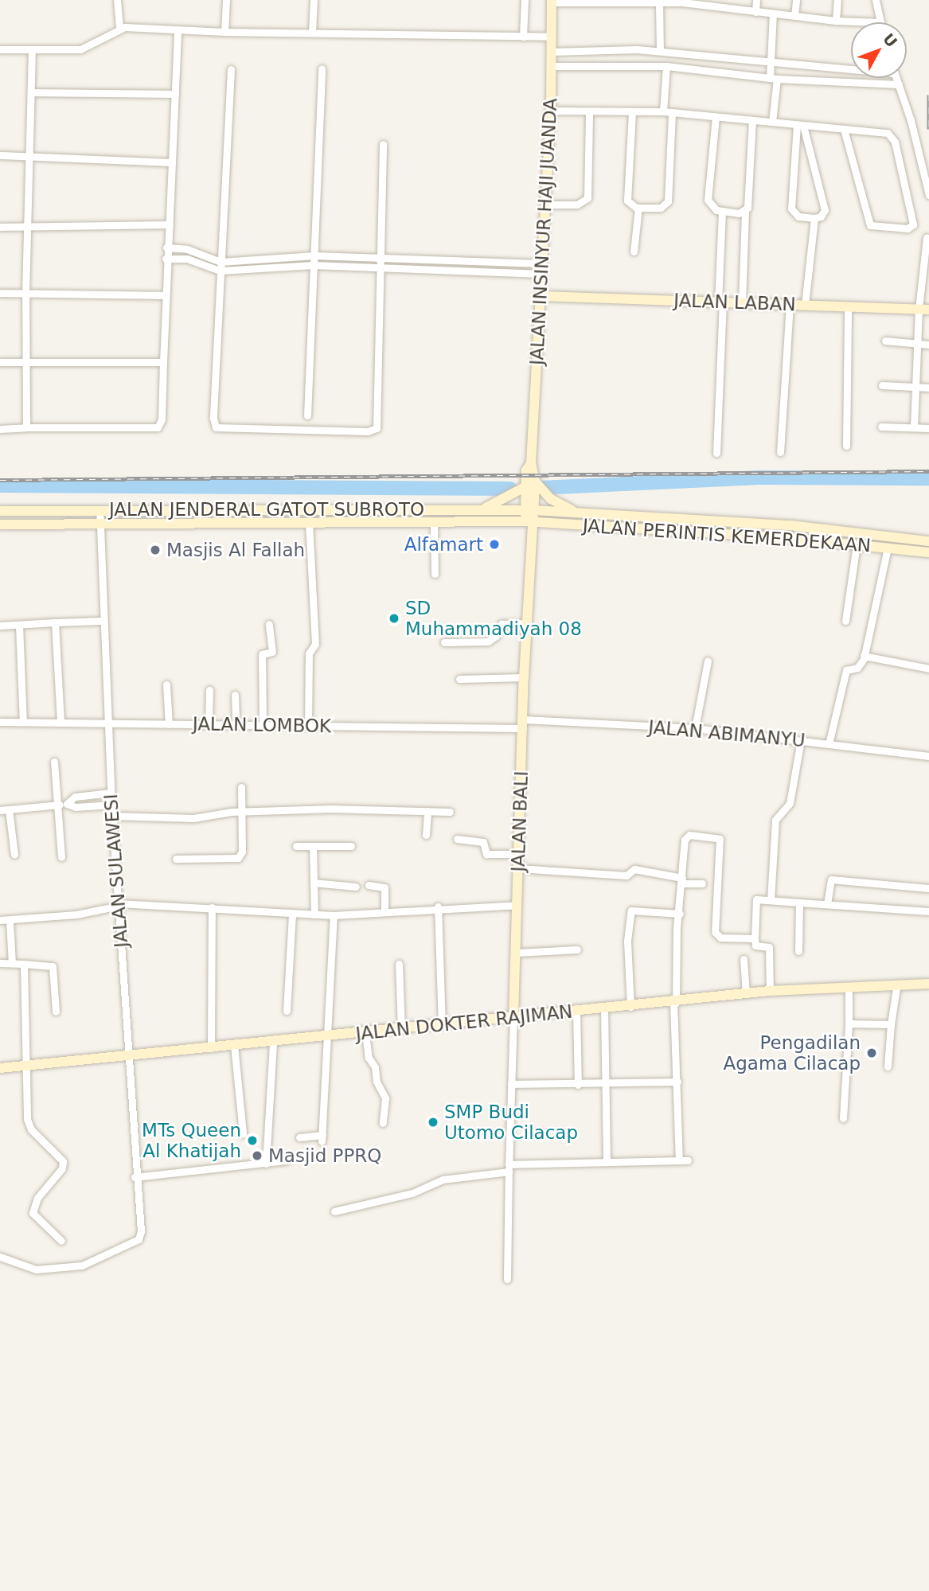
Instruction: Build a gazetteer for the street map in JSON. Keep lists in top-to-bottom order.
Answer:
{
  "streets": {
    "street": [
      "JALAN INSINYUR HAJI JUANDA",
      "JALAN LABAN",
      "JALAN JENDERAL GATOT SUBROTO",
      "JALAN PERINTIS KEMERDEKAAN",
      "JALAN LOMBOK",
      "JALAN ABIMANYU",
      "JALAN BALI",
      "JALAN SULAWESI",
      "JALAN DOKTER RAJIMAN"
    ]
  },
  "crossings": [
    ["JALAN INSINYUR HAJI JUANDA", "JALAN LABAN"],
    ["JALAN INSINYUR HAJI JUANDA", "JALAN JENDERAL GATOT SUBROTO"],
    ["JALAN INSINYUR HAJI JUANDA", "JALAN PERINTIS KEMERDEKAAN"],
    ["JALAN INSINYUR HAJI JUANDA", "JALAN BALI"],
    ["JALAN JENDERAL GATOT SUBROTO", "JALAN PERINTIS KEMERDEKAAN"],
    ["JALAN JENDERAL GATOT SUBROTO", "JALAN BALI"],
    ["JALAN JENDERAL GATOT SUBROTO", "JALAN SULAWESI"],
    ["JALAN PERINTIS KEMERDEKAAN", "JALAN BALI"],
    ["JALAN LOMBOK", "JALAN ABIMANYU"],
    ["JALAN LOMBOK", "JALAN BALI"],
    ["JALAN LOMBOK", "JALAN SULAWESI"],
    ["JALAN ABIMANYU", "JALAN BALI"],
    ["JALAN BALI", "JALAN DOKTER RAJIMAN"],
    ["JALAN SULAWESI", "JALAN DOKTER RAJIMAN"]
  ],
  "places": [
    "Alfamart",
    "Masjis Al Fallah",
    "SD Muhammadiyah 08",
    "Pengadilan Agama Cilacap",
    "SMP Budi Utomo Cilacap",
    "MTs Queen Al Khatijah",
    "Masjid PPRQ"
  ],
  "north": "top right"
}
